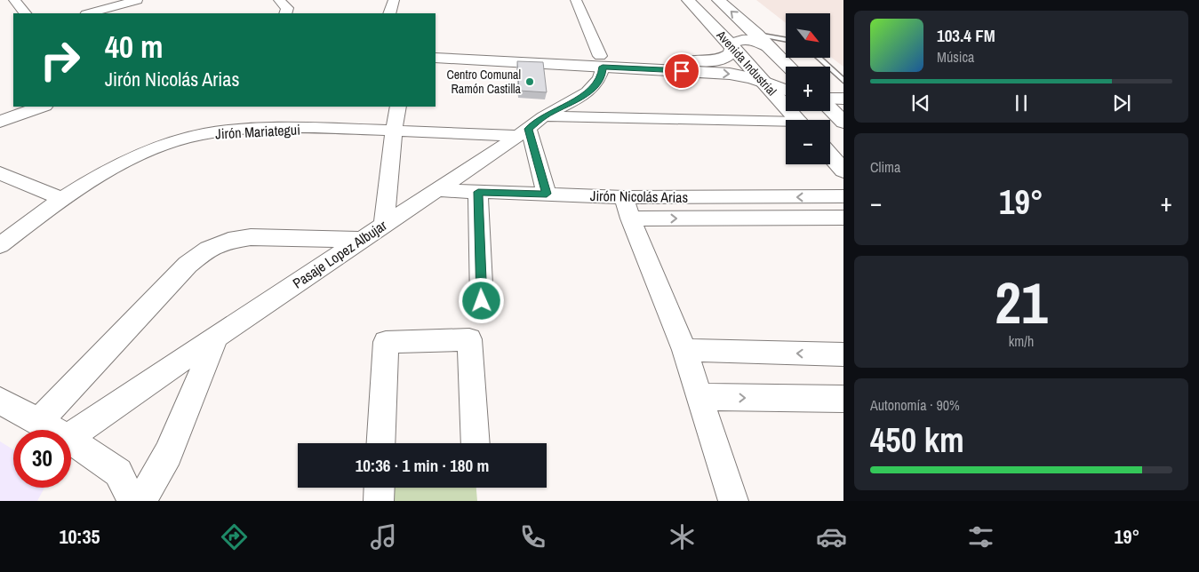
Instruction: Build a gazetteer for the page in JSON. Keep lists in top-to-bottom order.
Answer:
{
  "streets": {
    "main road": ["Avenida Industrial"],
    "street": ["Jirón Mariategui", "Jirón Nicolás Arias", "Pasaje Lopez Albujar"]
  },
  "crossings": [
    ["Jirón Mariategui", "Pasaje Lopez Albujar"],
    ["Jirón Nicolás Arias", "Pasaje Lopez Albujar"]
  ],
  "places": ["Centro Comunal Ramón Castilla"],
  "north": "bottom right",
  "page": {
    "map_buttons": ["+", "−"],
    "turn": ["40 m", "Jirón Nicolás Arias"],
    "song": ["103.4 FM", "Música"],
    "tile": [
      "Clima",
      ["21", "km/h"],
      ["Autonomía · 90%", "450 km"]
    ],
    "heat": ["−", "19°", "+"],
    "limit": "30",
    "trip": "10:36 · 1 min · 180 m",
    "tabs": ["10:35", "19°"]
  }
}
